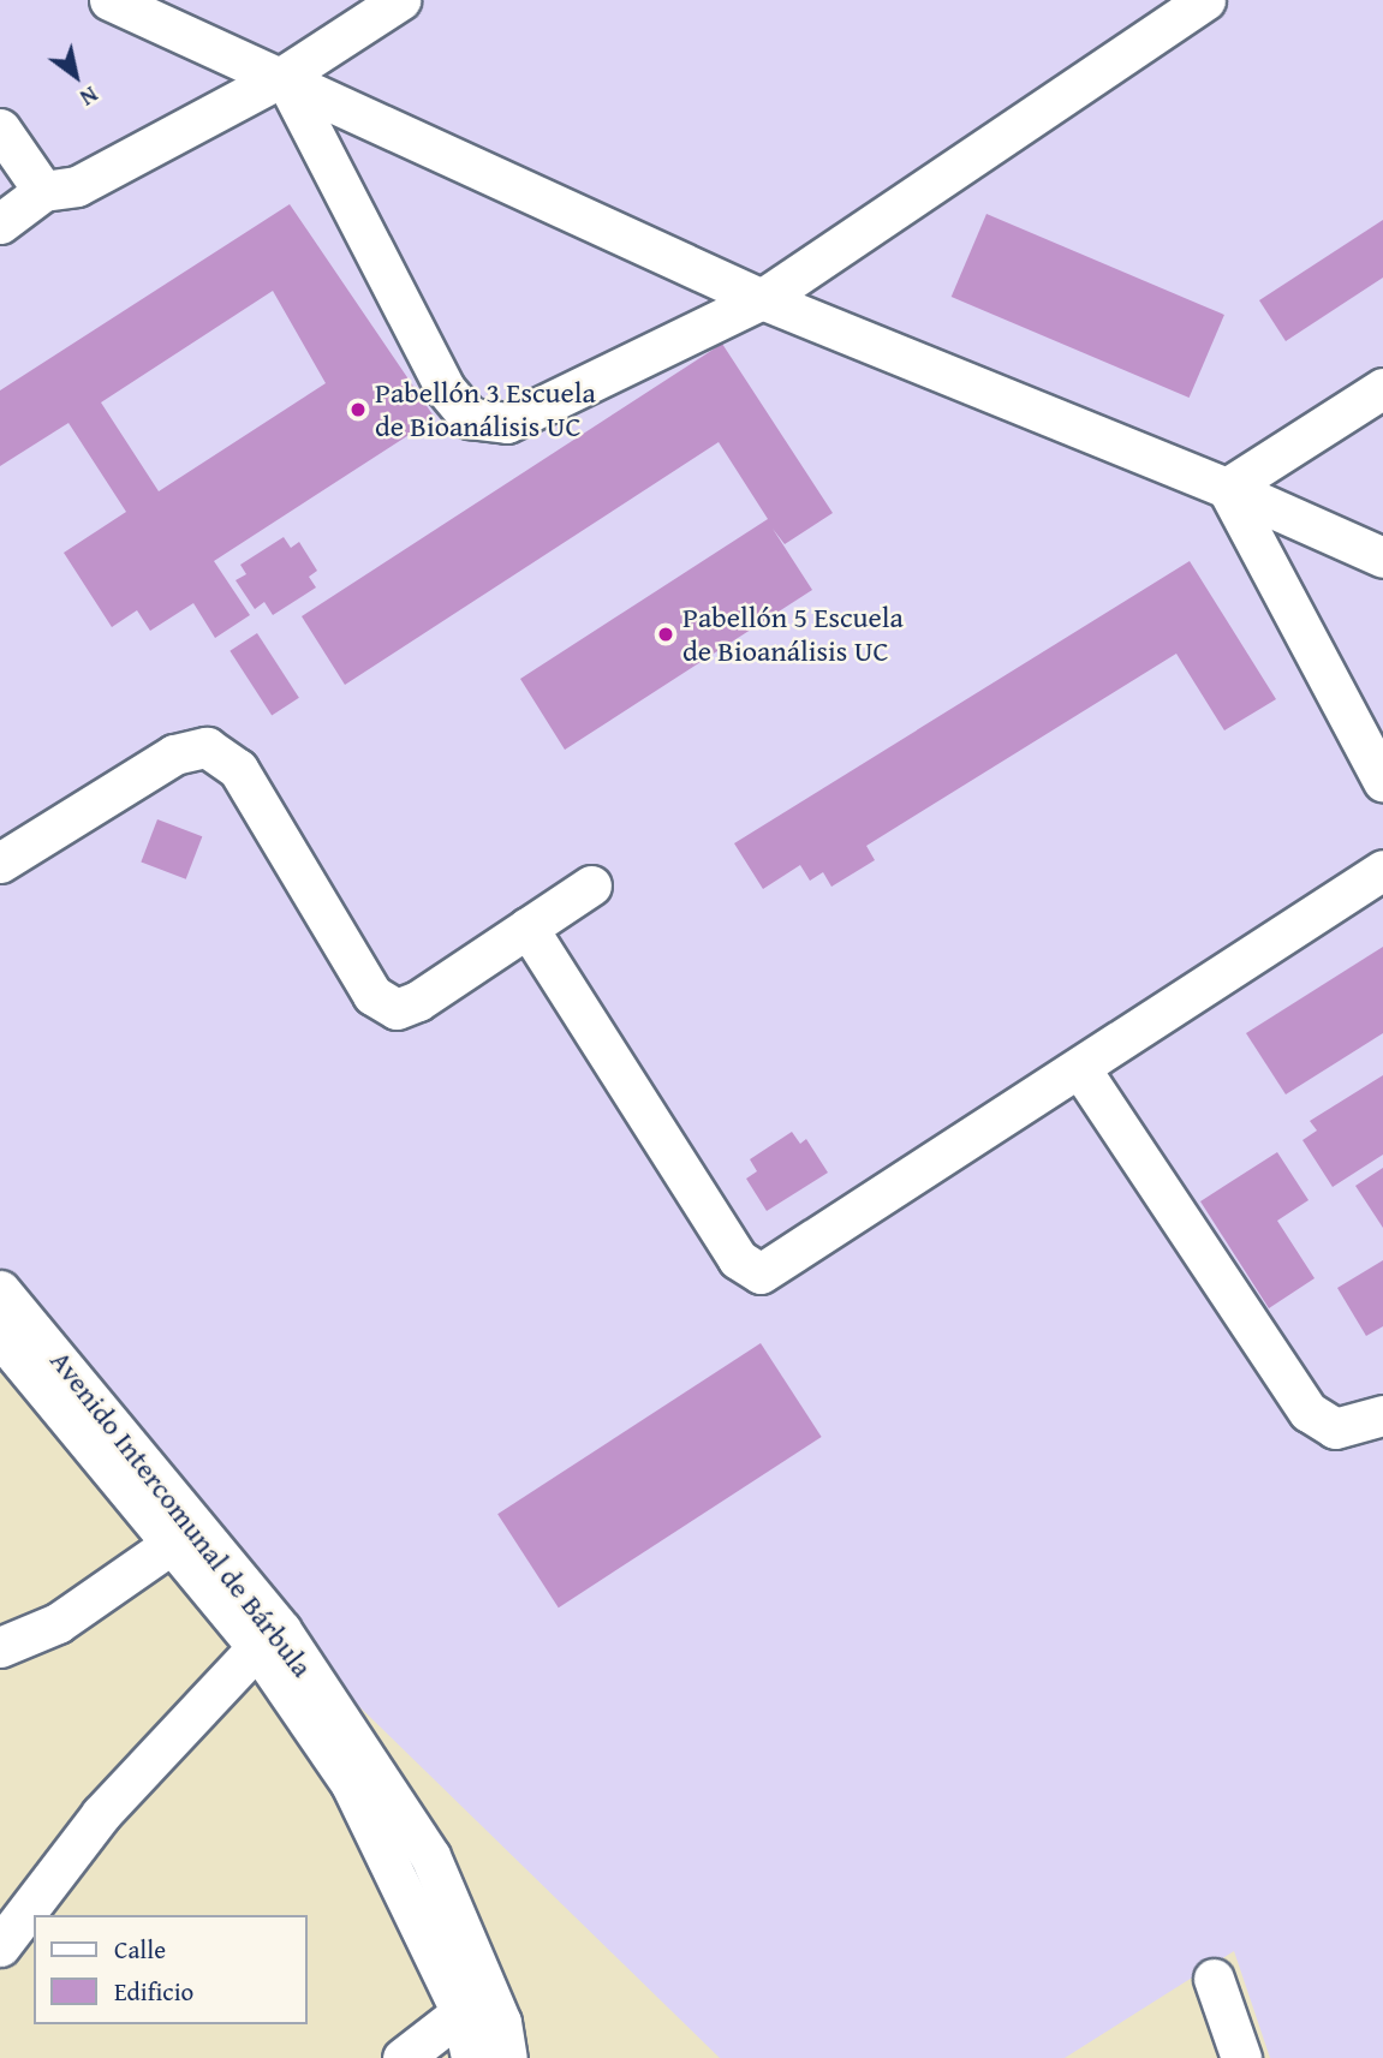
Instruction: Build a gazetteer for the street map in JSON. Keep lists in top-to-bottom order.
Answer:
{
  "streets": {
    "street": ["Avenido Intercomunal de Bárbula"]
  },
  "places": ["Pabellón 3 Escuela de Bioanálisis UC", "Pabellón 5 Escuela de Bioanálisis UC"],
  "legend": ["Calle", "Edificio"],
  "north": "bottom right"
}
